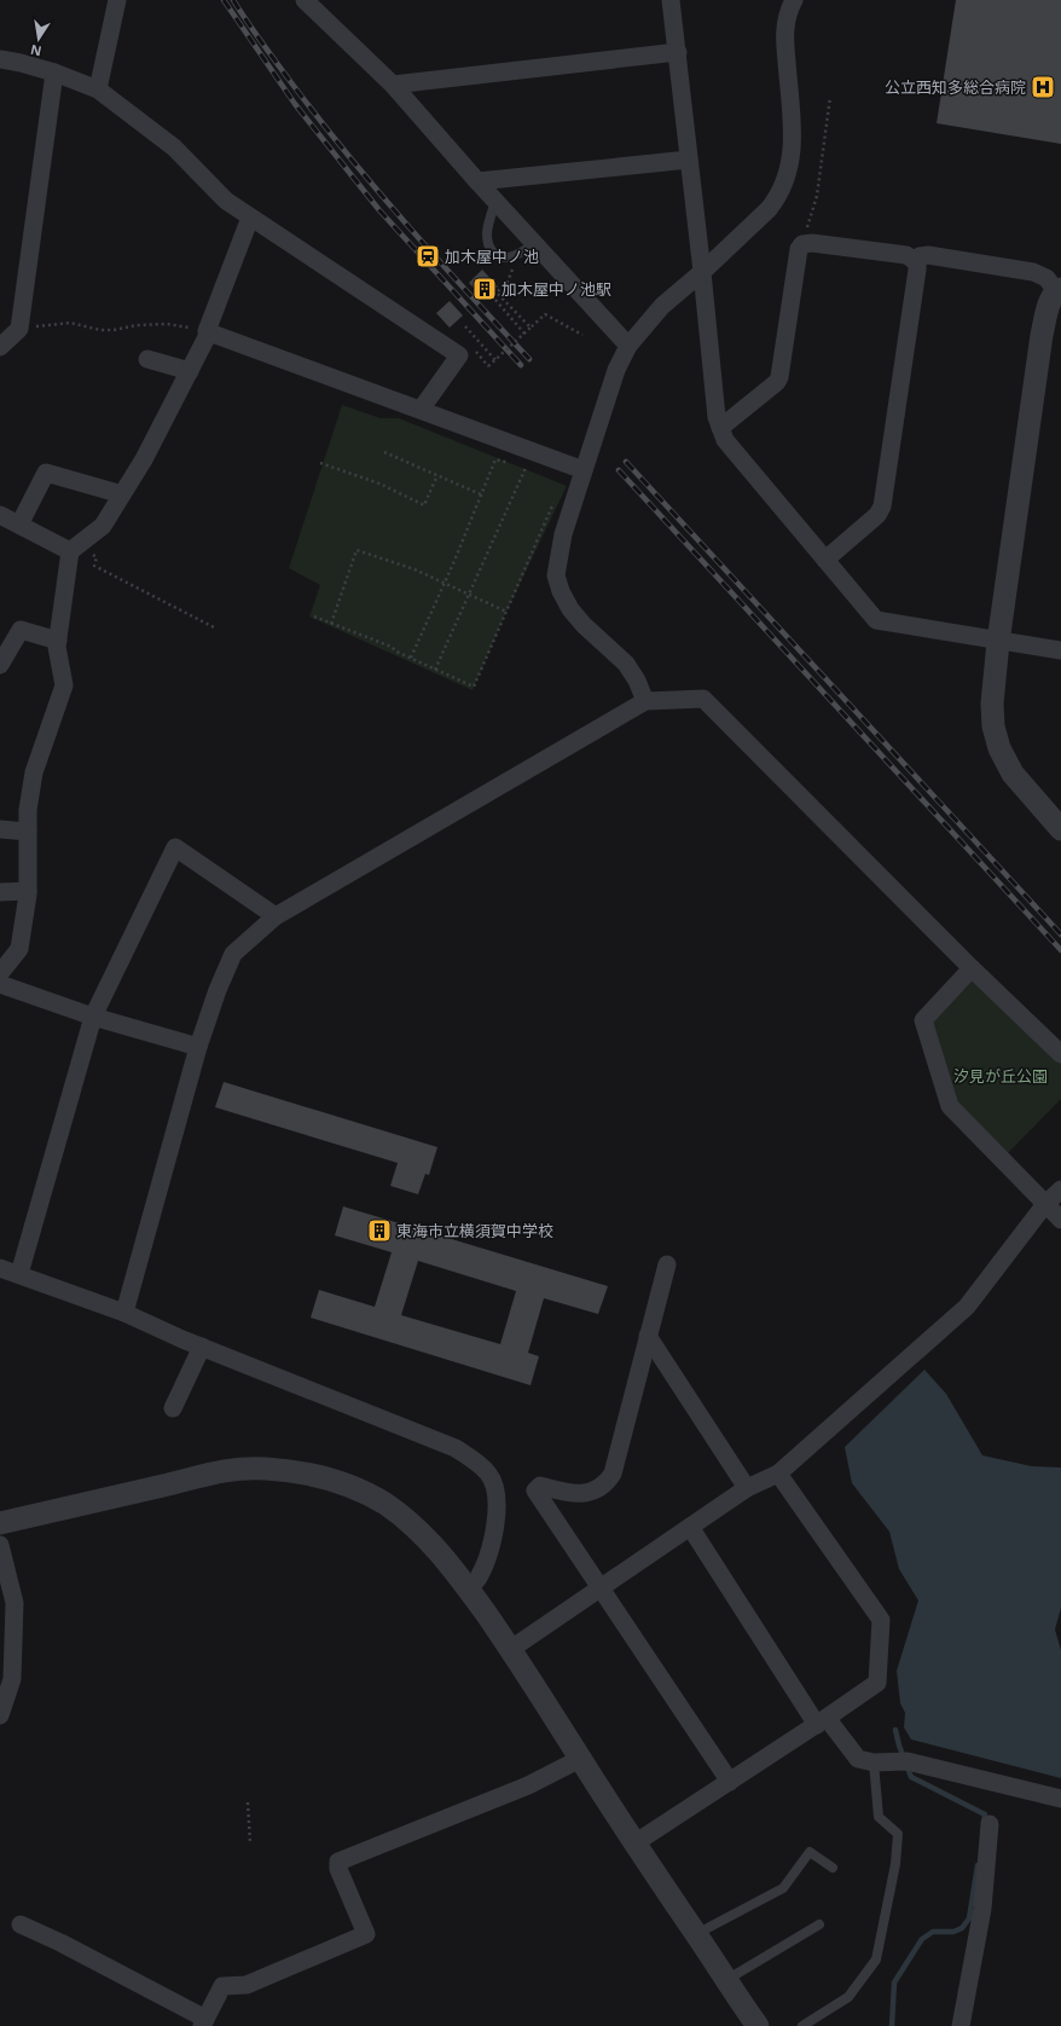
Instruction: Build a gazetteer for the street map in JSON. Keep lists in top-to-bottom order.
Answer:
{
  "parks": ["汐見が丘公園"],
  "places": {
    "hospital": ["公立西知多総合病院"],
    "station": ["加木屋中ノ池"],
    "building": ["加木屋中ノ池駅", "東海市立横須賀中学校"]
  },
  "north": "bottom"
}
